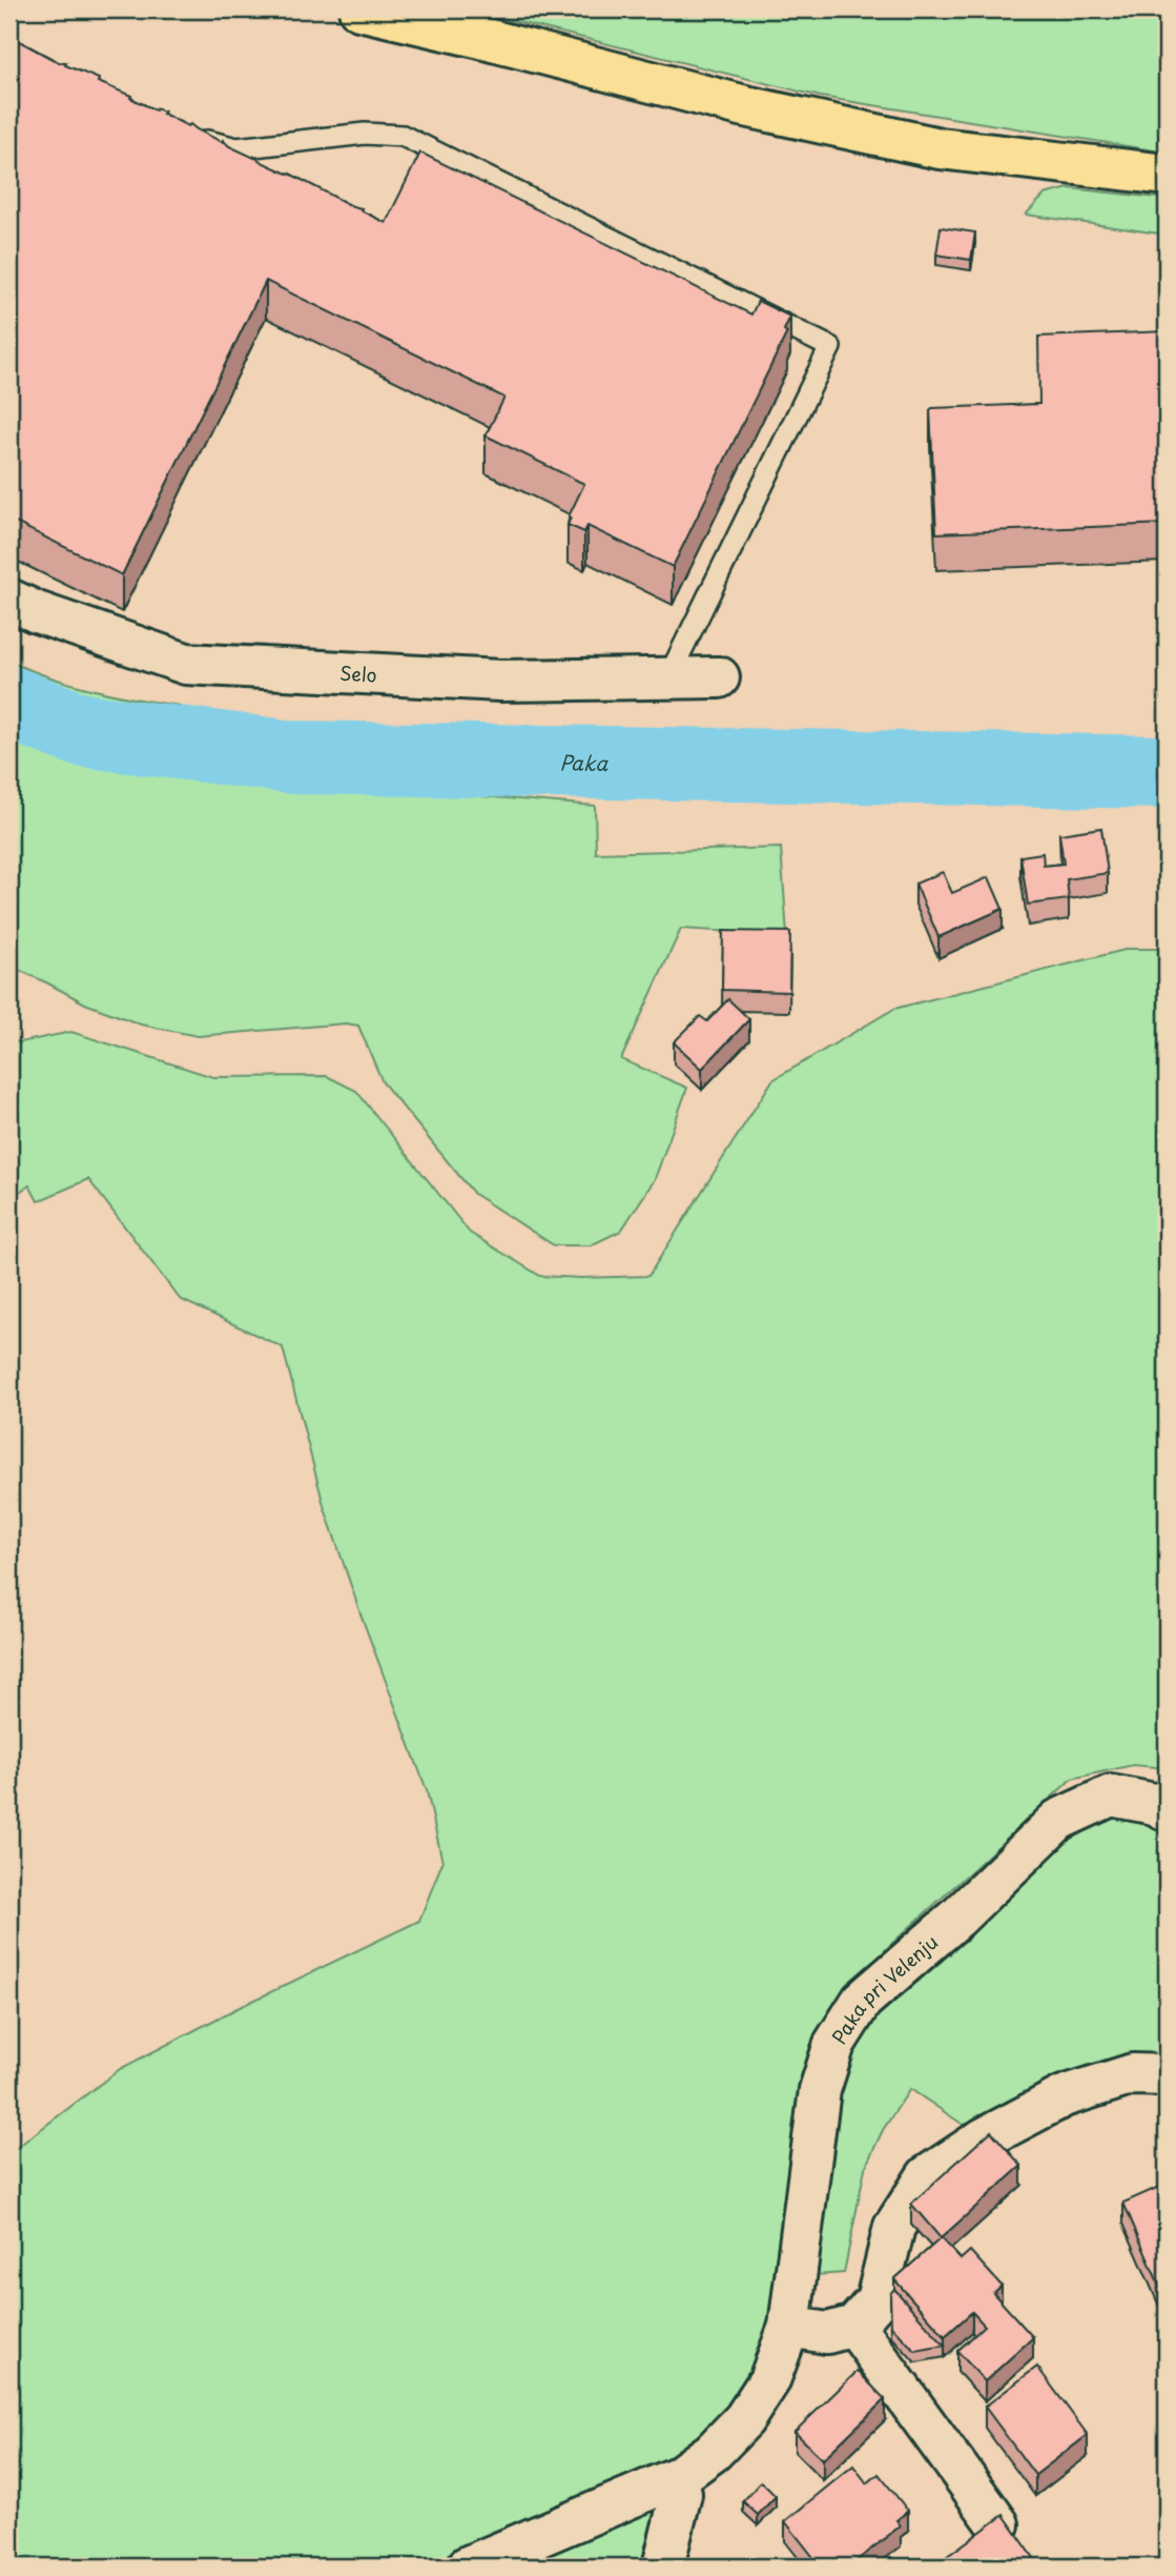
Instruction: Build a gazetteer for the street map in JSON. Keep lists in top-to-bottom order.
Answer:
{
  "streets": {
    "street": ["Selo", "Paka pri Velenju"]
  },
  "water": ["Paka"]
}
